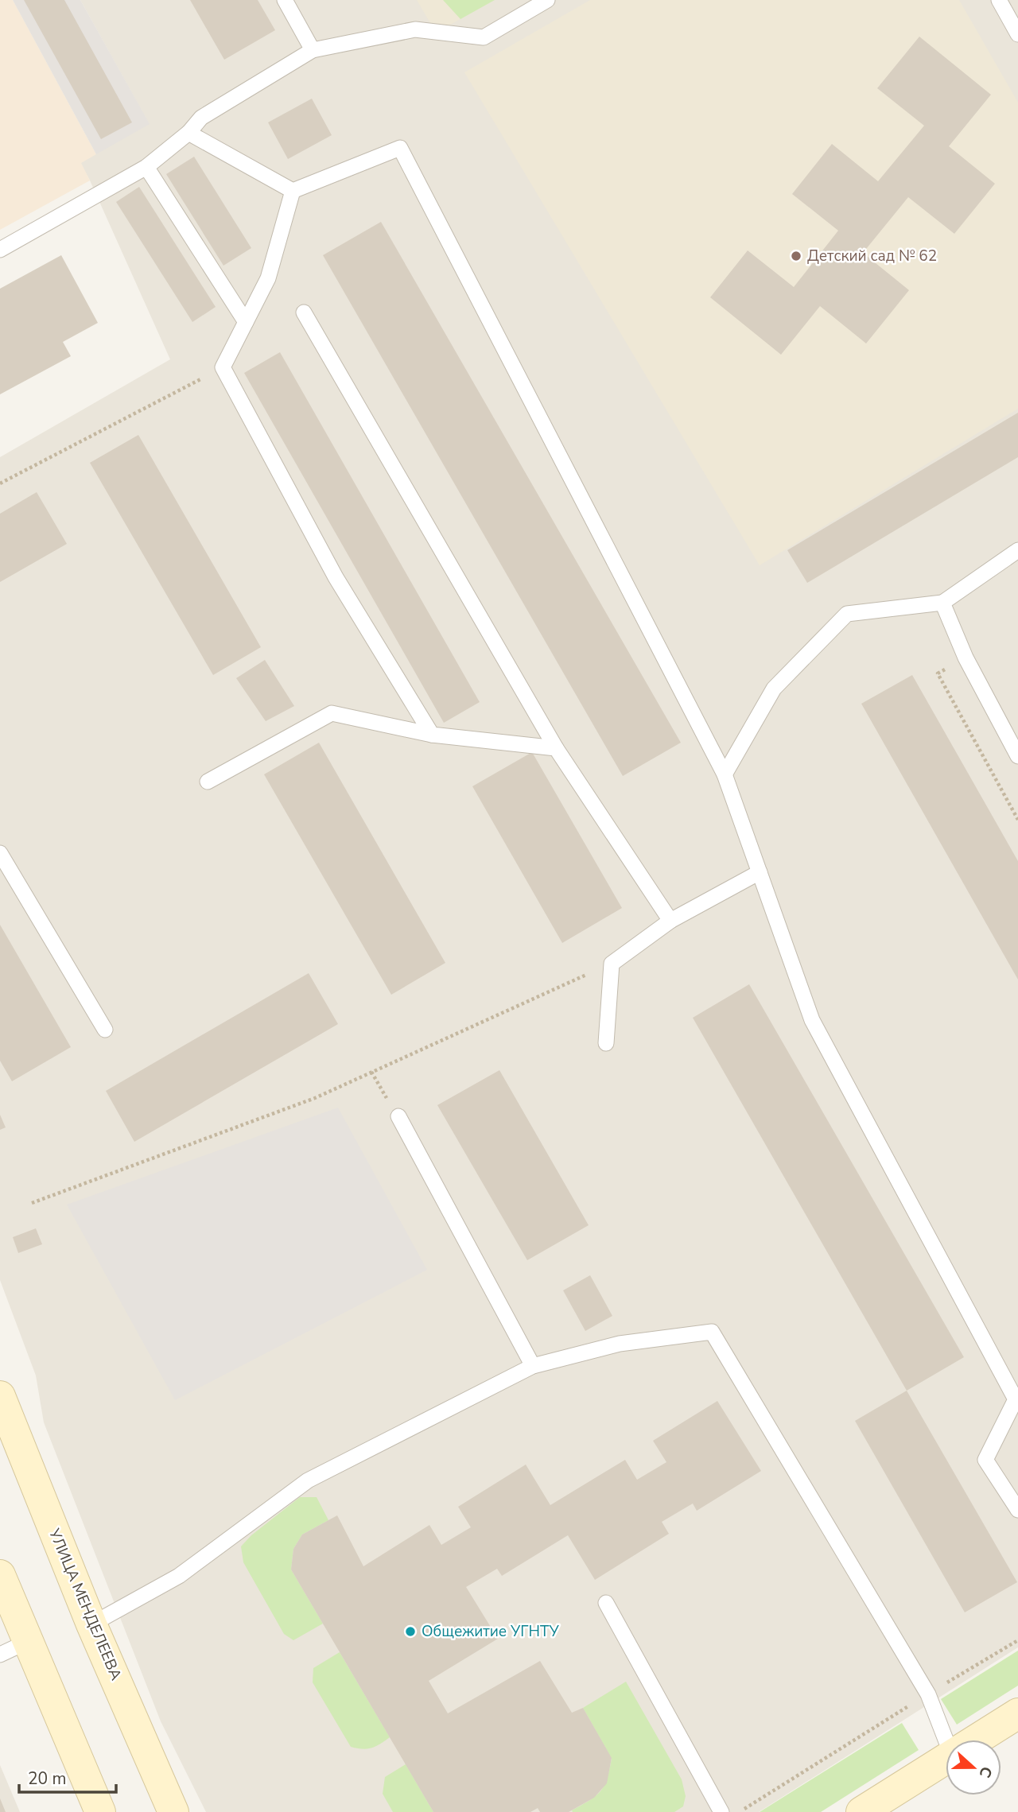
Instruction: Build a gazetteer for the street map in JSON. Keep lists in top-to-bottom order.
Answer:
{
  "streets": {
    "main road": ["УЛИЦА МЕНДЕЛЕЕВА"]
  },
  "places": ["Детский сад № 62", "Общежитие УГНТУ"],
  "scale_bar": "20 m",
  "north": "right"
}
